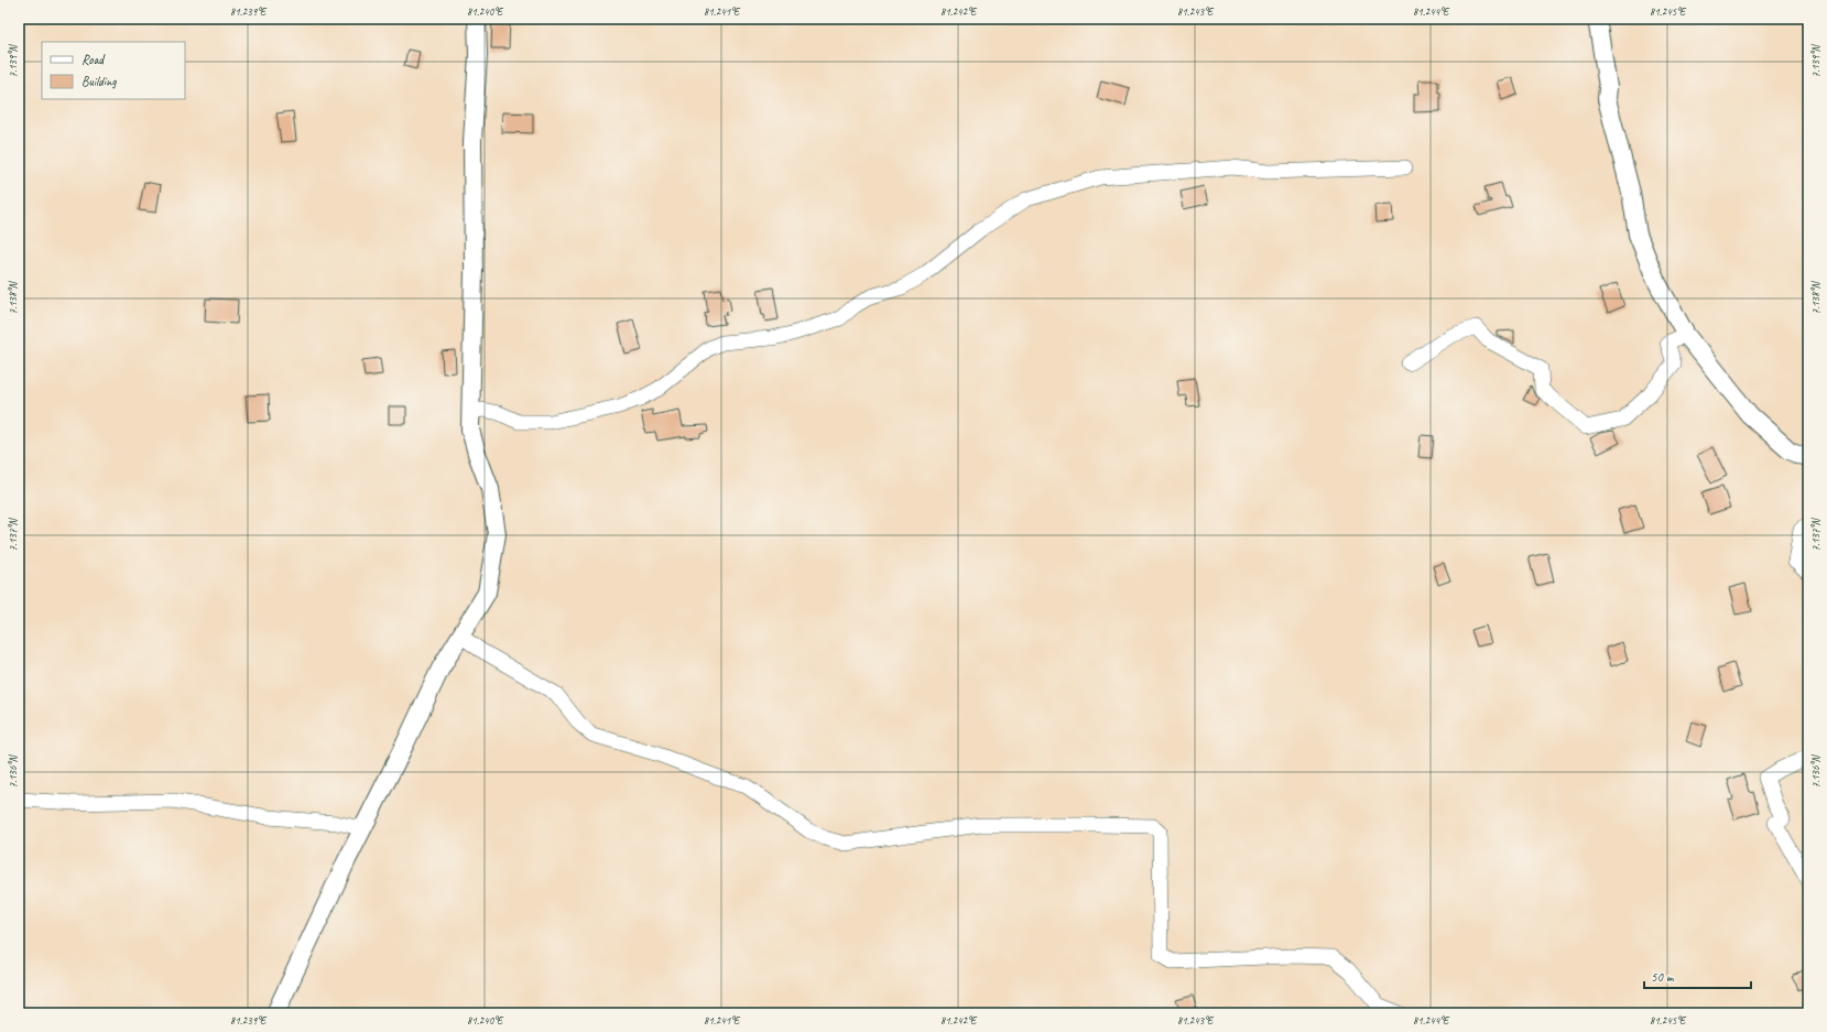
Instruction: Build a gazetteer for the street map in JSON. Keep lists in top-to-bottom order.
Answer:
{
  "legend": ["Road", "Building"],
  "scale_bar": "50 m",
  "coordinates": [
    "81.239°E",
    "81.240°E",
    "81.241°E",
    "81.242°E",
    "81.243°E",
    "81.244°E",
    "81.245°E",
    "7.139°N",
    "7.138°N",
    "7.137°N",
    "7.136°N"
  ]
}
